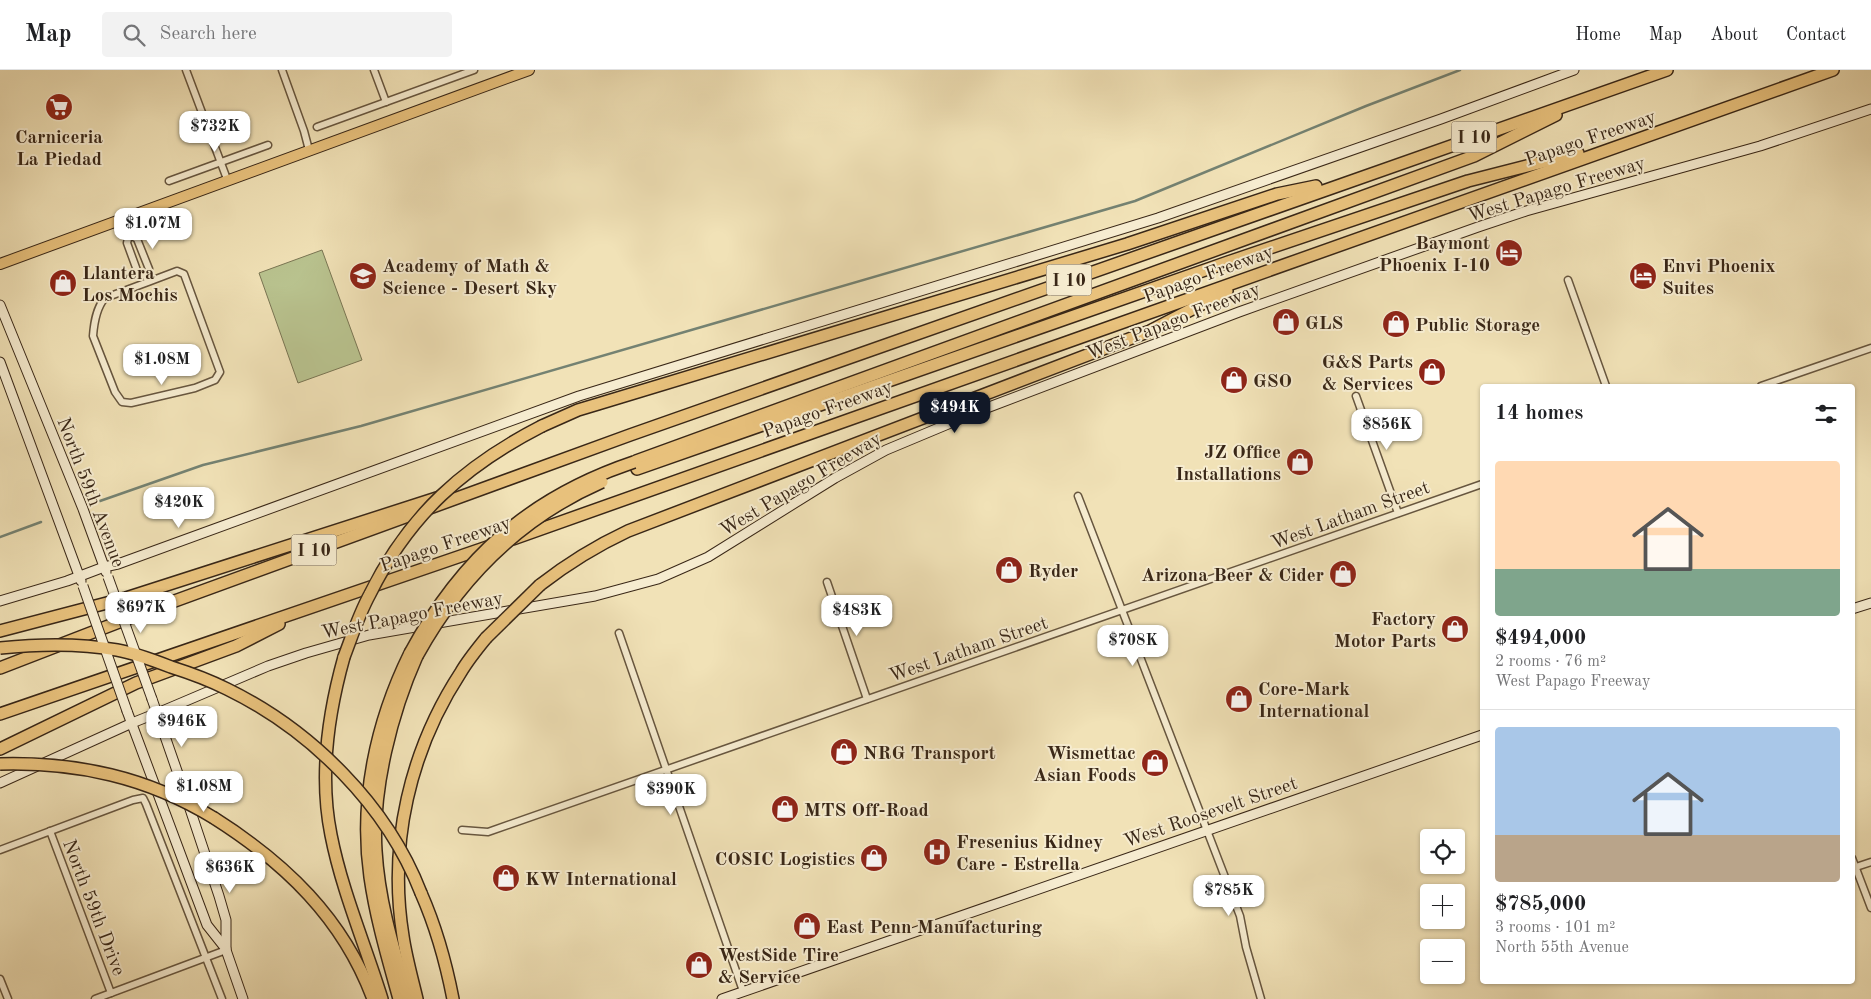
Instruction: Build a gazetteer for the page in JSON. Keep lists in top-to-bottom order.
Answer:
{
  "streets": {
    "highway": ["I 10", "Papago Freeway"],
    "main road": ["West Papago Freeway", "North 59th Avenue", "West Roosevelt Street"],
    "street": ["West Latham Street", "North 59th Drive"]
  },
  "crossings": [
    ["West Papago Freeway", "North 59th Avenue"]
  ],
  "places": {
    "supermarket": ["Carniceria La Piedad"],
    "hotel": ["Baymont Phoenix I-10", "Envi Phoenix Suites"],
    "school or university": ["Academy of Math & Science - Desert Sky"],
    "shop": [
      "Llantera Los Mochis",
      "GLS",
      "Public Storage",
      "G&S Parts & Services",
      "GSO",
      "JZ Office Installations",
      "Ryder",
      "Arizona Beer & Cider",
      "Factory Motor Parts",
      "Core-Mark International",
      "NRG Transport",
      "Wismettac Asian Foods",
      "MTS Off-Road",
      "COSIC Logistics",
      "KW International",
      "East Penn Manufacturing",
      "WestSide Tire & Service"
    ],
    "hospital": ["Fresenius Kidney Care - Estrella"]
  },
  "page": {
    "header": "Map",
    "search": "Search here",
    "nav": [
      "Home",
      "Map",
      "About",
      "Contact"
    ],
    "price": [
      "$732K",
      "$1.07M",
      "$1.08M",
      "$494K",
      "$856K",
      "$420K",
      "$697K",
      "$483K",
      "$708K",
      "$946K",
      "$1.08M",
      "$390K",
      "$636K",
      "$785K"
    ],
    "heading": "14 homes",
    "list": [
      {
        "name": "$494,000",
        "note": "2 rooms · 76 m² · West Papago Freeway"
      },
      {
        "name": "$785,000",
        "note": "3 rooms · 101 m² · North 55th Avenue"
      }
    ],
    "map_buttons": ["+", "−"]
  }
}
